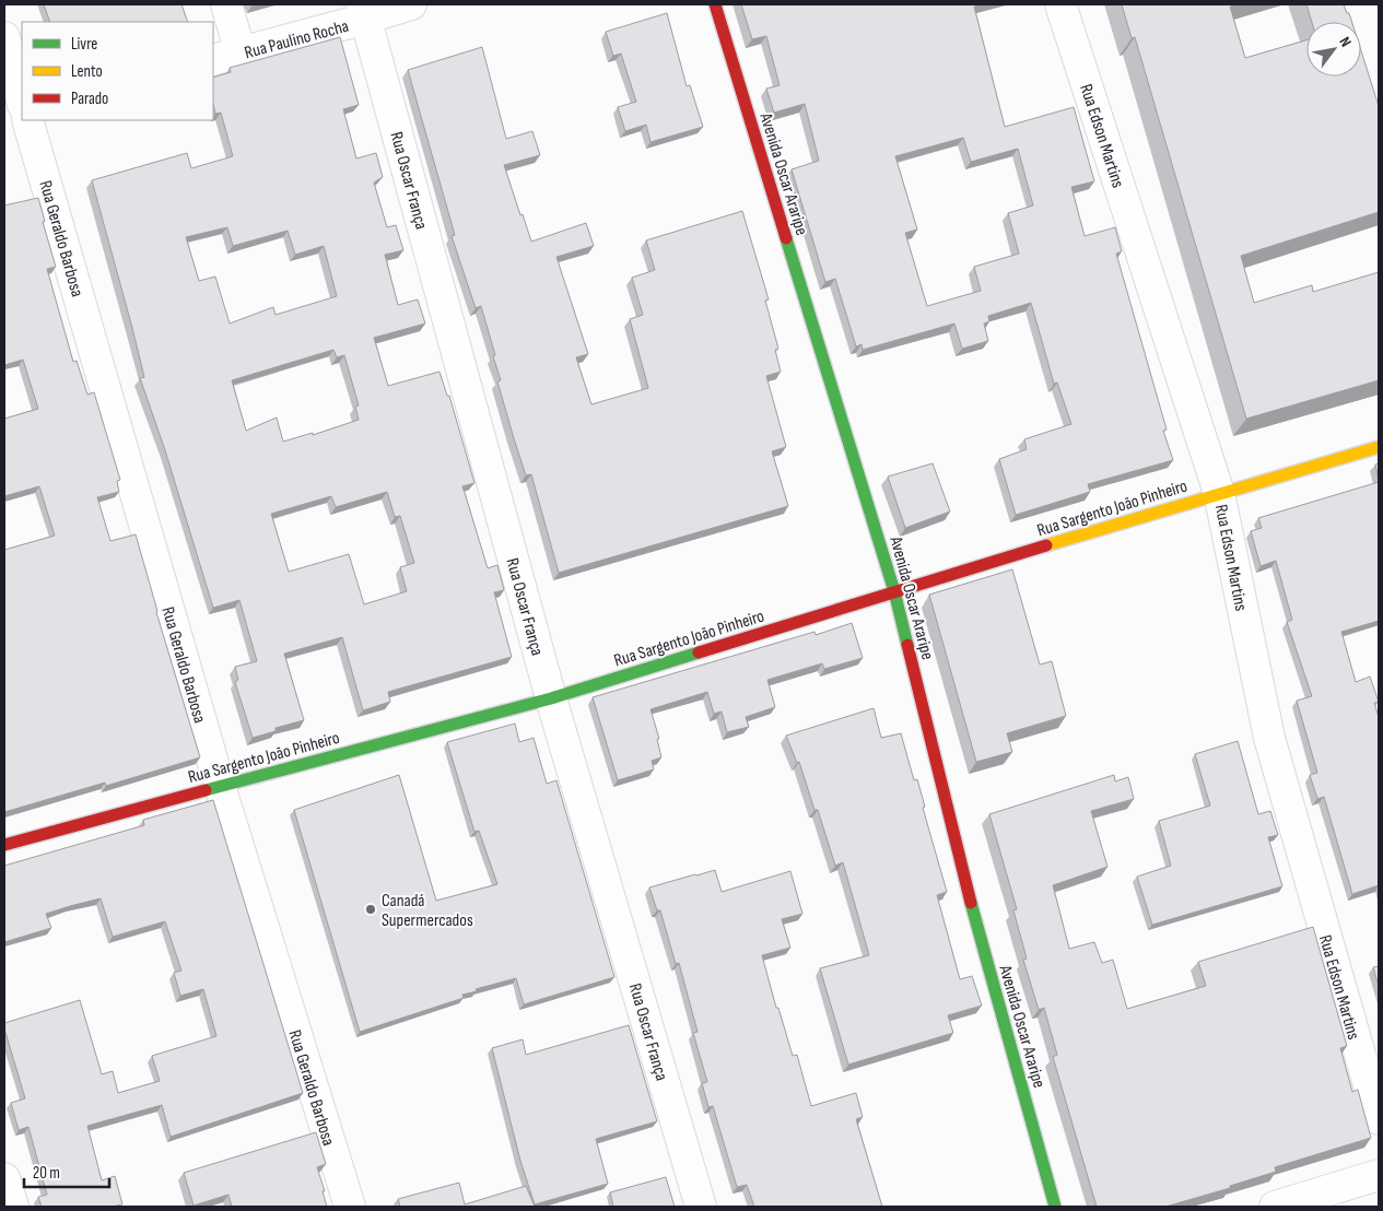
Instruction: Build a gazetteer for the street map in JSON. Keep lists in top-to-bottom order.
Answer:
{
  "streets": {
    "street": [
      "Rua Paulino Rocha",
      "Rua Edson Martins",
      "Avenida Oscar Araripe",
      "Rua Oscar França",
      "Rua Geraldo Barbosa",
      "Rua Sargento João Pinheiro"
    ]
  },
  "crossings": [
    ["Rua Paulino Rocha", "Rua Oscar França"],
    ["Rua Edson Martins", "Rua Sargento João Pinheiro"],
    ["Avenida Oscar Araripe", "Rua Sargento João Pinheiro"],
    ["Rua Oscar França", "Rua Sargento João Pinheiro"],
    ["Rua Geraldo Barbosa", "Rua Sargento João Pinheiro"]
  ],
  "places": ["Canadá Supermercados"],
  "legend": ["Livre", "Lento", "Parado"],
  "scale_bar": "20 m",
  "north": "top right"
}
